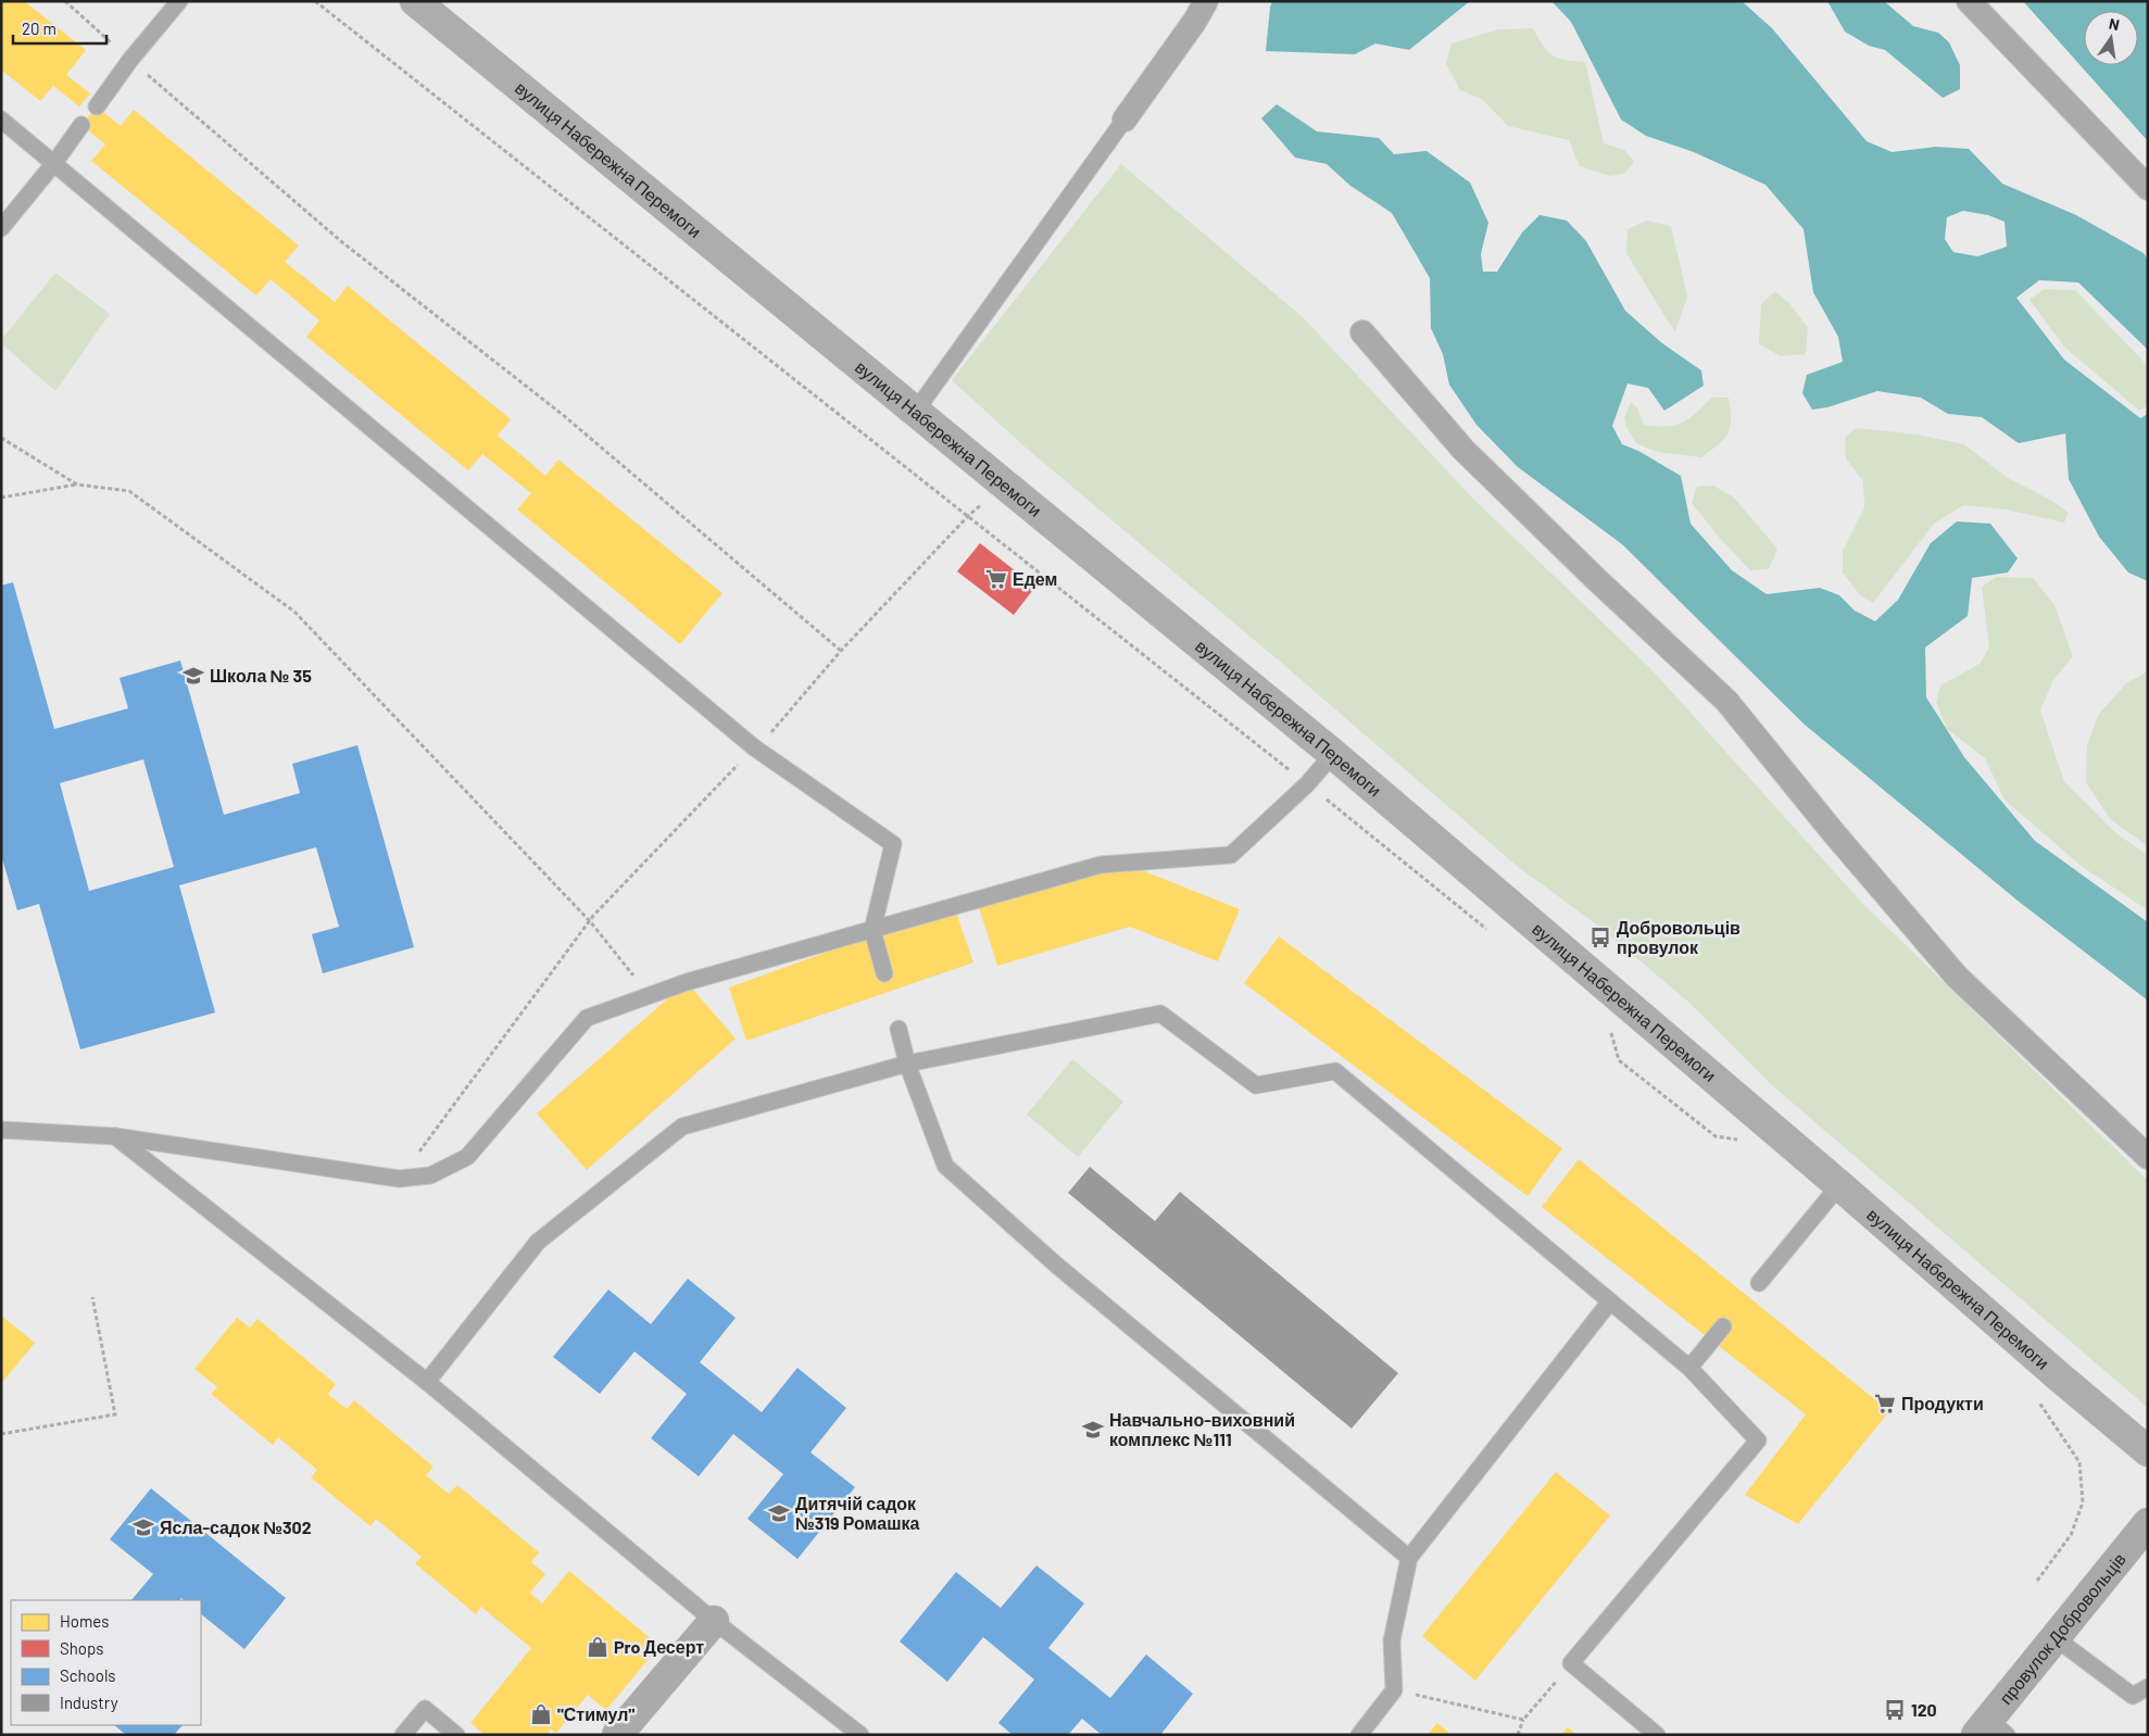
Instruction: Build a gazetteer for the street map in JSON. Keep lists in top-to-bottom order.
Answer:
{
  "streets": {
    "main road": ["вулиця Набережна Перемоги", "провулок Добровольців"]
  },
  "places": {
    "supermarket": ["Едем", "Продукти"],
    "school or university": [
      "Школа № 35",
      "Навчально-виховний комплекс №111",
      "Дитячій садок №319 Ромашка",
      "Ясла-садок №302"
    ],
    "bus stop": ["Добровольців провулок", "120"],
    "shop": ["Pro Десерт", "\"Стимул\""]
  },
  "legend": [
    "Homes",
    "Shops",
    "Schools",
    "Industry"
  ],
  "scale_bar": "20 m",
  "north": "top"
}
